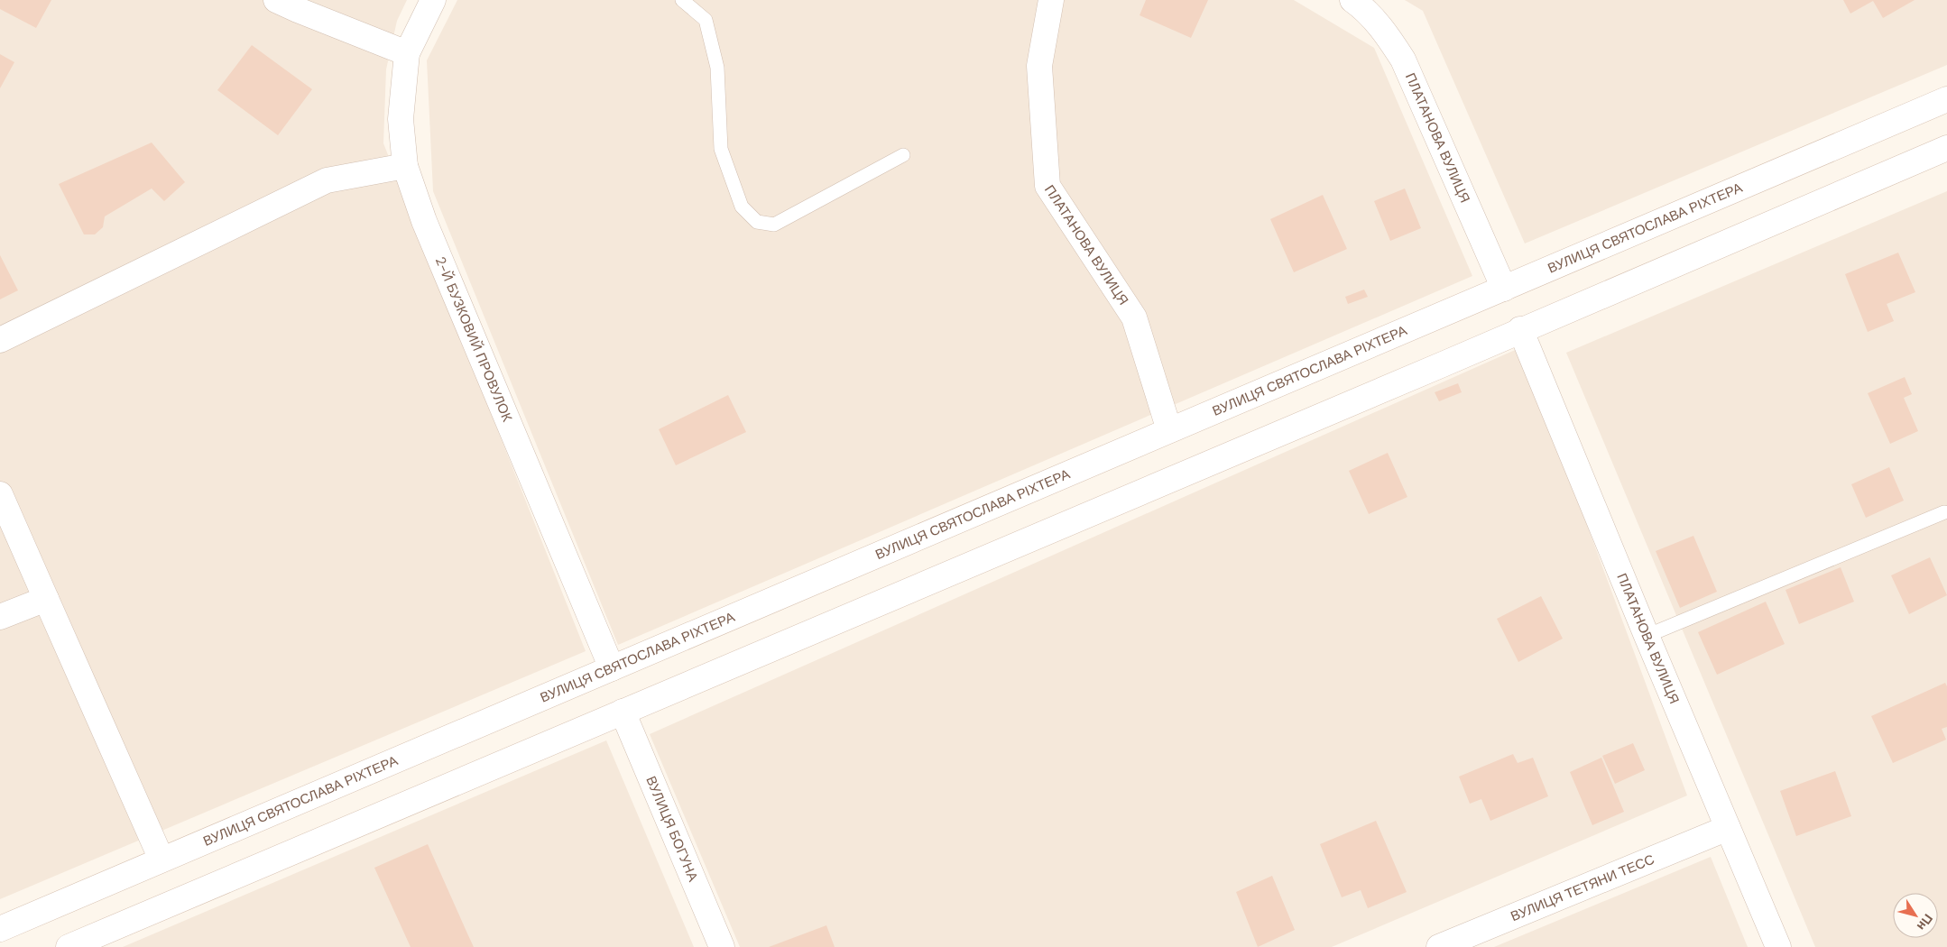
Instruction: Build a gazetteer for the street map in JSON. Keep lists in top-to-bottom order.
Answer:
{
  "streets": {
    "main road": [
      "ПЛАТАНОВА ВУЛИЦЯ",
      "ВУЛИЦЯ СВЯТОСЛАВА РІХТЕРА",
      "2-Й БУЗКОВИЙ ПРОВУЛОК",
      "ВУЛИЦЯ БОГУНА",
      "ВУЛИЦЯ ТЕТЯНИ ТЕСС"
    ]
  },
  "crossings": [
    ["ПЛАТАНОВА ВУЛИЦЯ", "ВУЛИЦЯ СВЯТОСЛАВА РІХТЕРА"],
    ["ПЛАТАНОВА ВУЛИЦЯ", "ВУЛИЦЯ ТЕТЯНИ ТЕСС"],
    ["ВУЛИЦЯ СВЯТОСЛАВА РІХТЕРА", "2-Й БУЗКОВИЙ ПРОВУЛОК"]
  ],
  "north": "bottom right"
}
